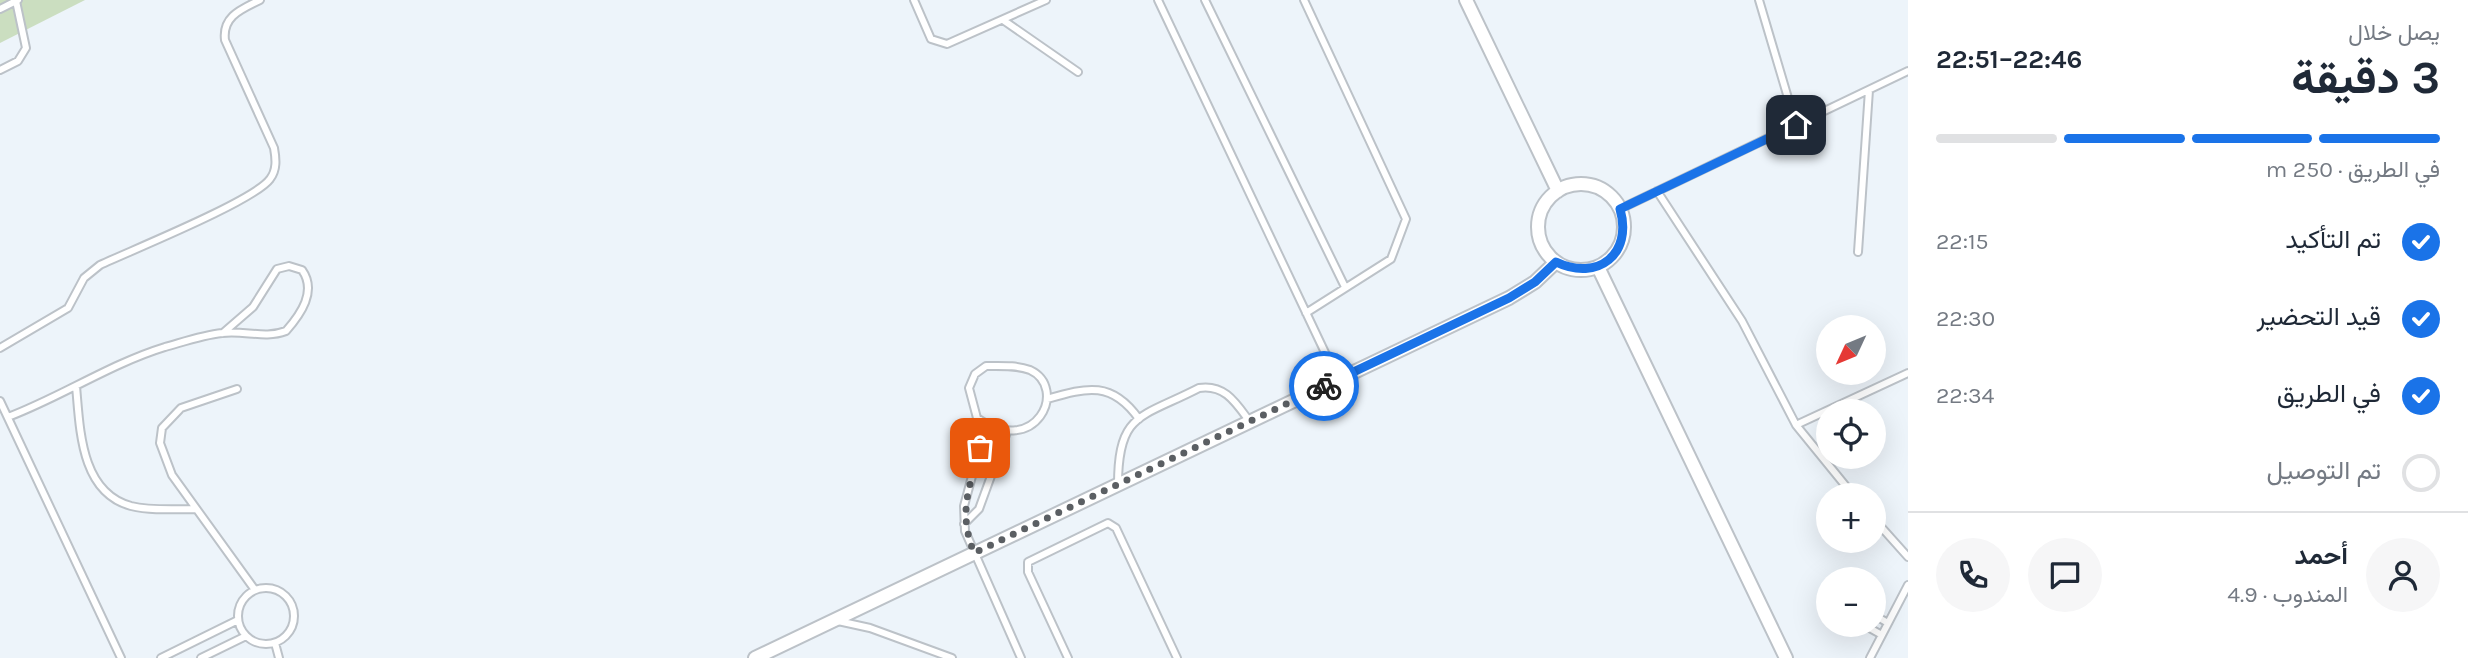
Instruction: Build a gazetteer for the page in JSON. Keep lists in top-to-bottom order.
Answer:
{
  "north": "bottom left",
  "page": {
    "heading": ["3 دقيقة", "يصل خلال", "22:46–22:51"],
    "panel": ["أحمد", "المندوب · 4.9"],
    "bar": "في الطريق · 250 m",
    "list": [
      ["تم التأكيد", "22:15"],
      ["قيد التحضير", "22:30"],
      ["في الطريق", "22:34"],
      "تم التوصيل"
    ],
    "map_buttons": ["+", "−"]
  }
}
